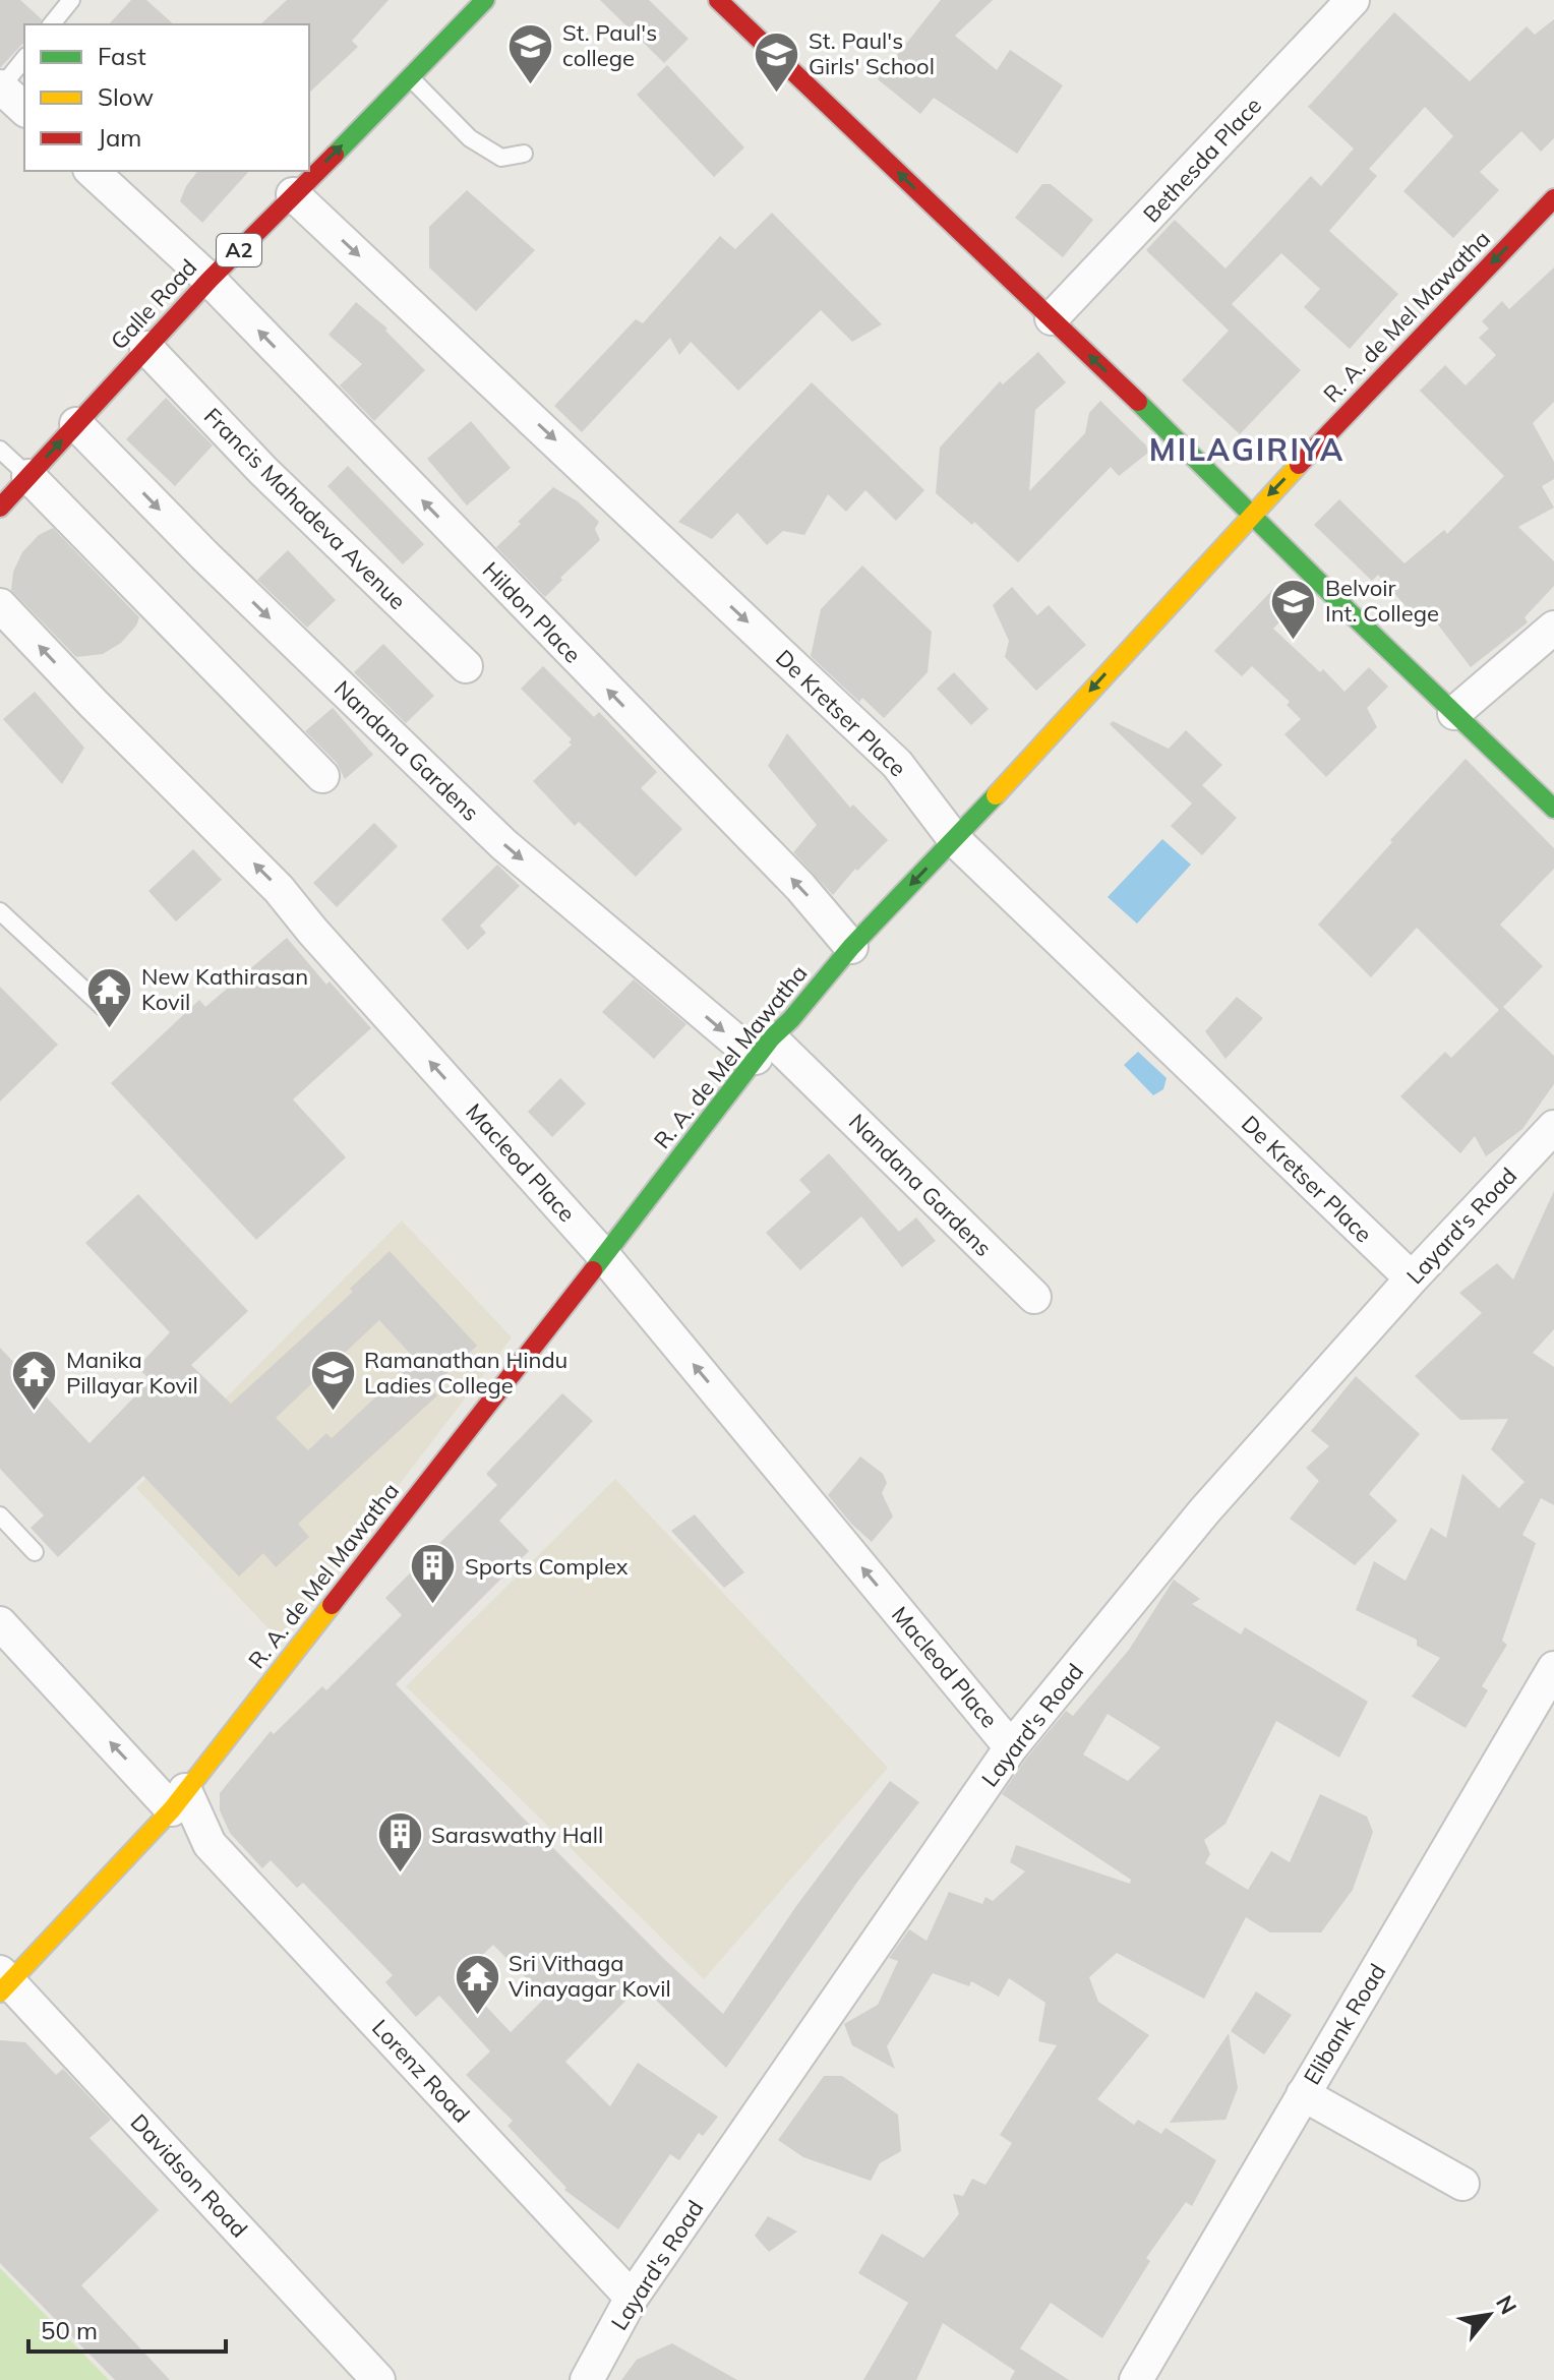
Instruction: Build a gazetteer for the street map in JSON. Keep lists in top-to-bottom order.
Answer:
{
  "streets": {
    "main road": ["A2", "Galle Road", "R. A. de Mel Mawatha"],
    "street": [
      "Bethesda Place",
      "Francis Mahadeva Avenue",
      "Hildon Place",
      "De Kretser Place",
      "Nandana Gardens",
      "Macleod Place",
      "Layard's Road",
      "Elibank Road",
      "Lorenz Road",
      "Davidson Road"
    ]
  },
  "crossings": [
    ["Galle Road", "Francis Mahadeva Avenue"],
    ["Galle Road", "Hildon Place"],
    ["Galle Road", "De Kretser Place"],
    ["Galle Road", "Nandana Gardens"],
    ["R. A. de Mel Mawatha", "Hildon Place"],
    ["R. A. de Mel Mawatha", "De Kretser Place"],
    ["R. A. de Mel Mawatha", "Nandana Gardens"],
    ["R. A. de Mel Mawatha", "Macleod Place"],
    ["R. A. de Mel Mawatha", "Lorenz Road"],
    ["R. A. de Mel Mawatha", "Davidson Road"],
    ["De Kretser Place", "Layard's Road"],
    ["Macleod Place", "Layard's Road"],
    ["Layard's Road", "Lorenz Road"]
  ],
  "one_way": ["R. A. de Mel Mawatha", "De Kretser Place", "Macleod Place"],
  "districts": ["MILAGIRIYA"],
  "places": {
    "school or university": [
      "St. Paul's college",
      "St. Paul's Girls' School",
      "Belvoir Int. College",
      "Ramanathan Hindu Ladies College"
    ],
    "temple": ["New Kathirasan Kovil", "Manika Pillayar Kovil", "Sri Vithaga Vinayagar Kovil"],
    "building": ["Sports Complex", "Saraswathy Hall"]
  },
  "legend": ["Fast", "Slow", "Jam"],
  "scale_bar": "50 m",
  "north": "top right"
}
